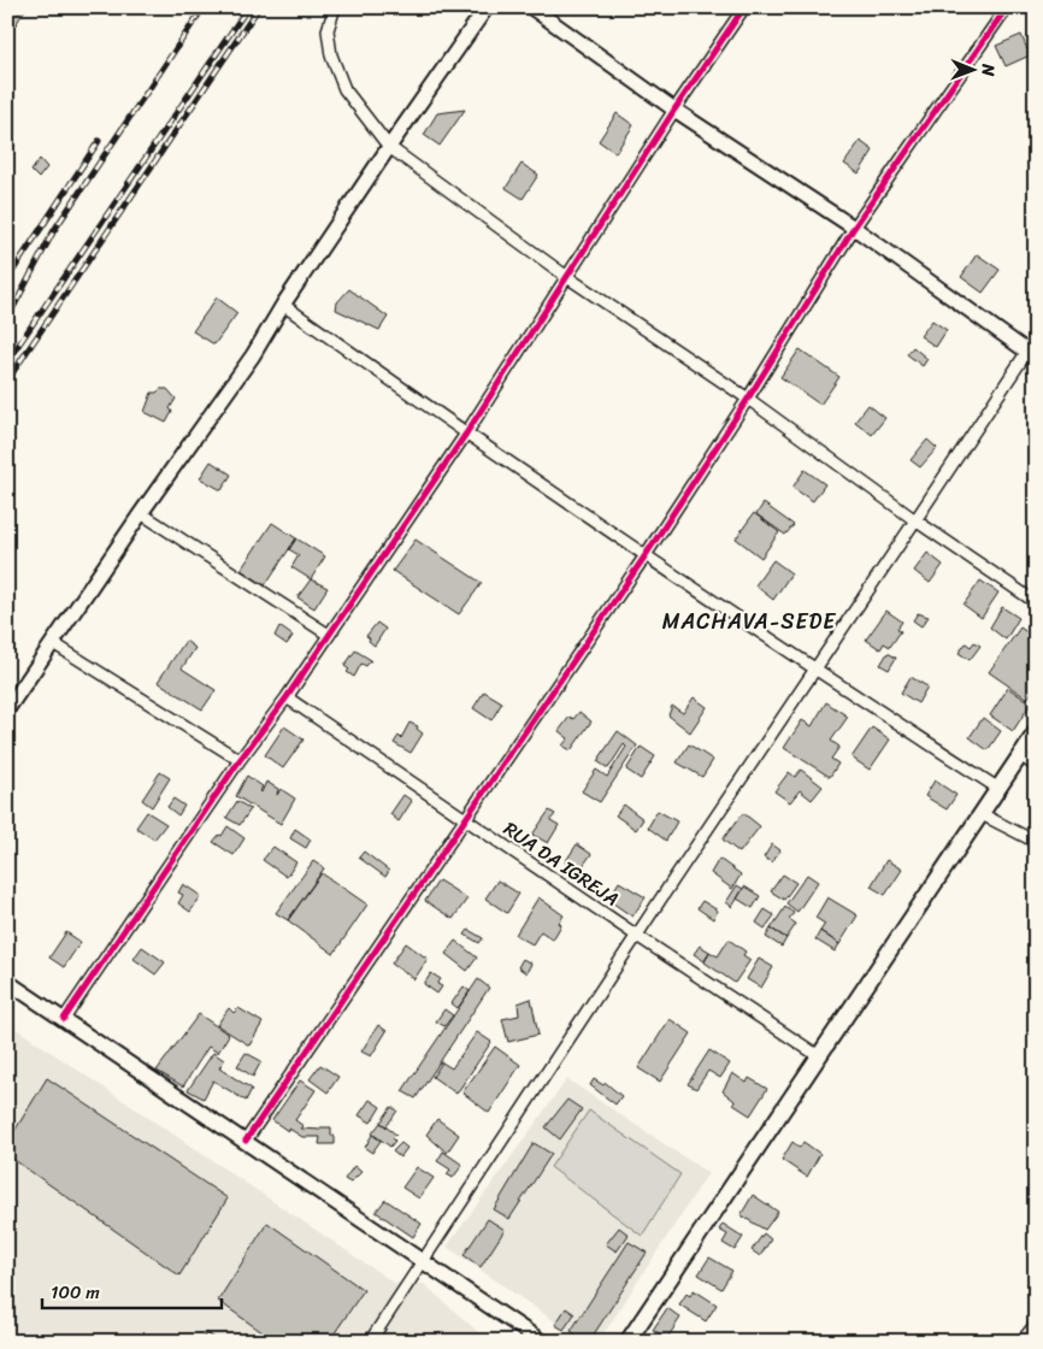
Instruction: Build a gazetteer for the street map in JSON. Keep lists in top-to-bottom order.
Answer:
{
  "streets": {
    "street": ["RUA DA IGREJA"]
  },
  "districts": ["MACHAVA-SEDE"],
  "scale_bar": "100 m",
  "north": "right"
}
